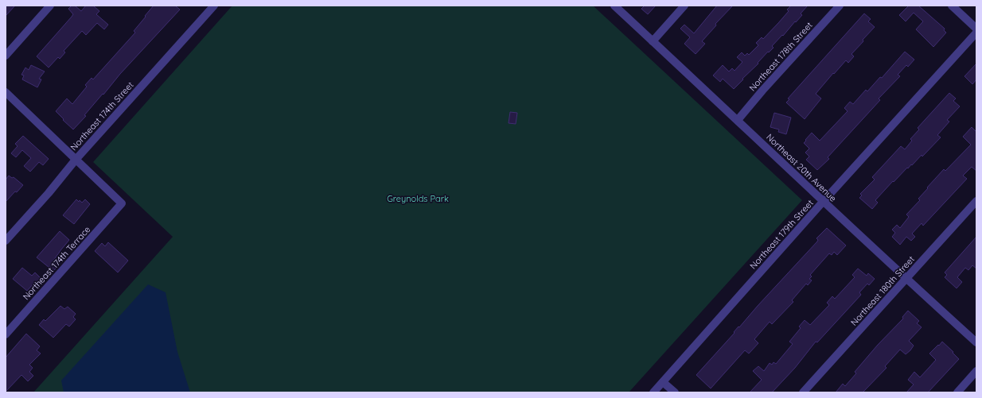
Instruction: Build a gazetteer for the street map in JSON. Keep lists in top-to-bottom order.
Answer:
{
  "streets": {
    "street": [
      "Northeast 178th Street",
      "Northeast 174th Street",
      "Northeast 20th Avenue",
      "Northeast 179th Street",
      "Northeast 174th Terrace",
      "Northeast 180th Street"
    ]
  },
  "crossings": [
    ["Northeast 178th Street", "Northeast 20th Avenue"],
    ["Northeast 174th Street", "Northeast 174th Terrace"],
    ["Northeast 20th Avenue", "Northeast 179th Street"],
    ["Northeast 20th Avenue", "Northeast 180th Street"]
  ],
  "parks": ["Greynolds Park"]
}
